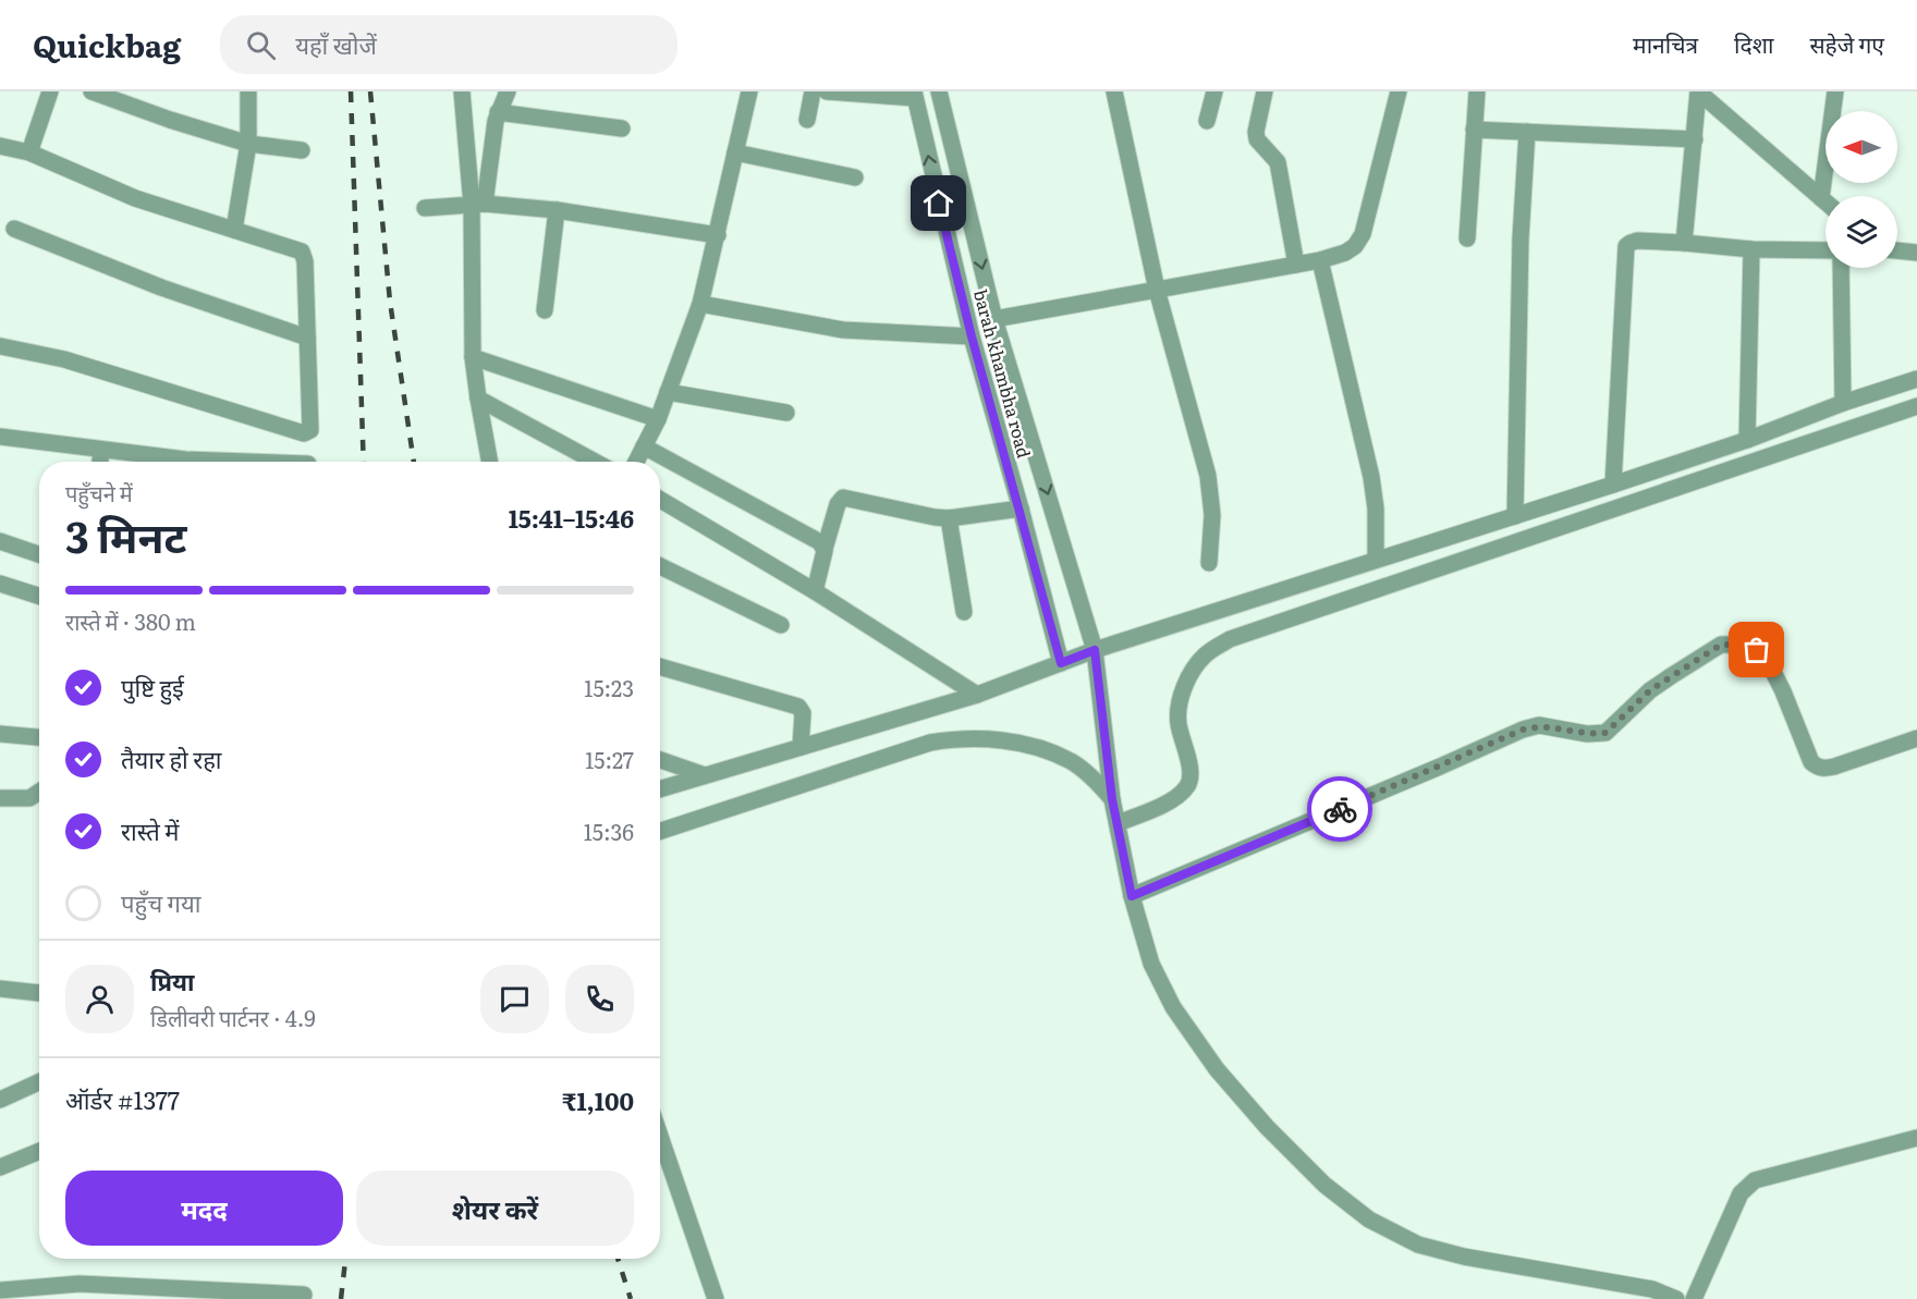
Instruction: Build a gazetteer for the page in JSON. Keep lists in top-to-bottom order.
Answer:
{
  "streets": {
    "street": ["barah khambha road"]
  },
  "north": "left",
  "page": {
    "header": "Quickbag",
    "search": "यहाँ खोजें",
    "nav": ["मानचित्र", "दिशा", "सहेजे गए"],
    "heading": ["3 मिनट", "पहुँचने में", "15:41–15:46"],
    "panel": [
      "प्रिया",
      "डिलीवरी पार्टनर · 4.9",
      "ऑर्डर #1377",
      "₹1,100"
    ],
    "bar": "रास्ते में · 380 m",
    "list": [
      ["पुष्टि हुई", "15:23"],
      ["तैयार हो रहा", "15:27"],
      ["रास्ते में", "15:36"],
      "पहुँच गया"
    ],
    "buttons": ["मदद", "शेयर करें"]
  }
}
